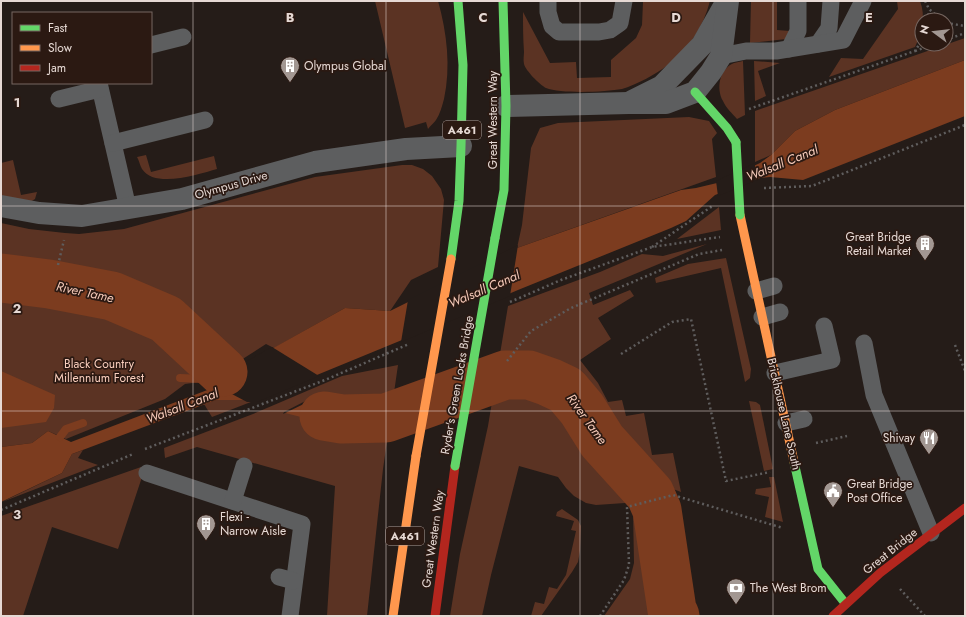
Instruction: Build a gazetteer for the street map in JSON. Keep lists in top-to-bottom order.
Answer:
{
  "streets": {
    "main road": [
      "Great Western Way",
      "A461",
      "Ryder's Green Locks Bridge",
      "Brickhouse Lane South",
      "Great Bridge"
    ],
    "street": ["Olympus Drive"]
  },
  "crossings": [
    ["Great Western Way", "Ryder's Green Locks Bridge"],
    ["A461", "Olympus Drive"],
    ["Brickhouse Lane South", "Great Bridge"]
  ],
  "water": ["Walsall Canal", "River Tame"],
  "parks": ["Black Country Millennium Forest"],
  "places": {
    "building": ["Olympus Global", "Great Bridge Retail Market", "Flexi - Narrow Aisle"],
    "restaurant": ["Shivay"],
    "public building": ["Great Bridge Post Office"],
    "bank": ["The West Brom"]
  },
  "legend": ["Fast", "Slow", "Jam"],
  "north": "left",
  "grid": {
    "columns": [
      "B",
      "C",
      "D",
      "E"
    ],
    "rows": ["1", "2", "3"]
  }
}
